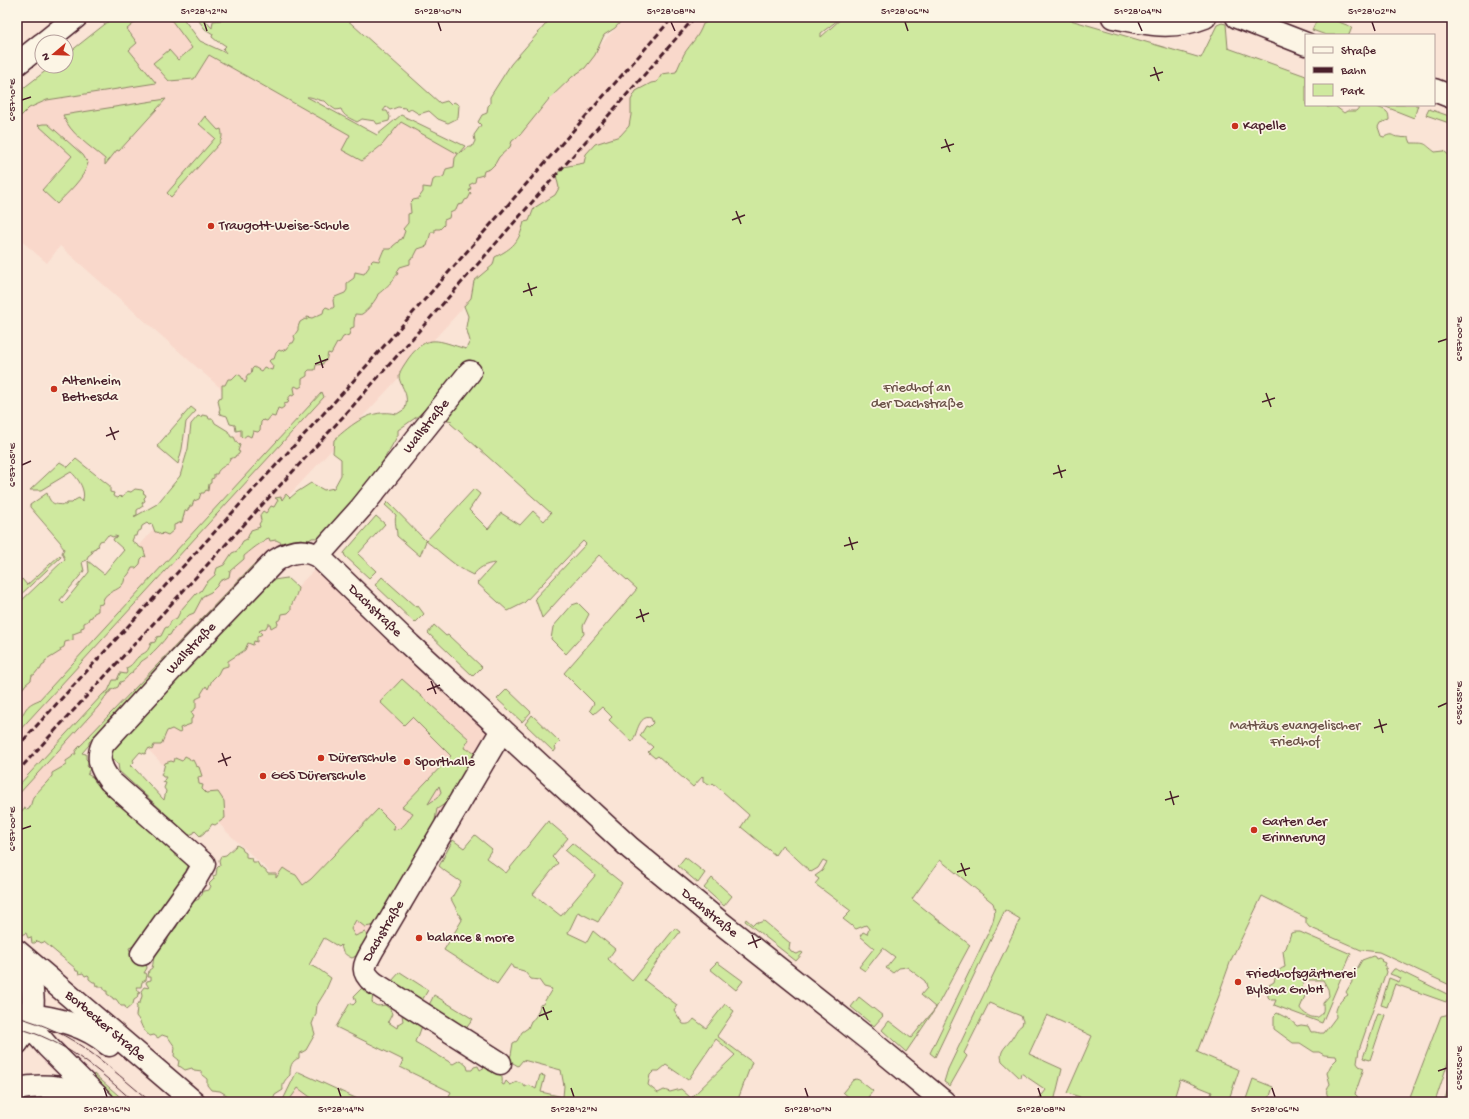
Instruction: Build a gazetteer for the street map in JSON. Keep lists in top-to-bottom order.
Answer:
{
  "streets": {
    "street": ["Wallstraße", "Dachstraße", "Borbecker Straße"]
  },
  "crossings": [
    ["Wallstraße", "Dachstraße"]
  ],
  "parks": ["Friedhof an der Dachstraße", "Mattäus evangelischer Friedhof"],
  "places": [
    "Kapelle",
    "Traugott-Weise-Schule",
    "Altenheim Bethesda",
    "Dürerschule",
    "Sporthalle",
    "GGS Dürerschule",
    "Garten der Erinnerung",
    "balance & more",
    "Friedhofsgärtnerei Bylsma GmbH"
  ],
  "legend": ["Straße", "Bahn", "Park"],
  "north": "left",
  "coordinates": [
    "51°28'12\"N",
    "51°28'10\"N",
    "51°28'08\"N",
    "51°28'06\"N",
    "51°28'04\"N",
    "51°28'02\"N",
    "6°57'10\"E",
    "6°57'00\"E",
    "6°57'05\"E",
    "6°56'55\"E",
    "6°56'50\"E",
    "51°28'16\"N",
    "51°28'14\"N"
  ]
}
